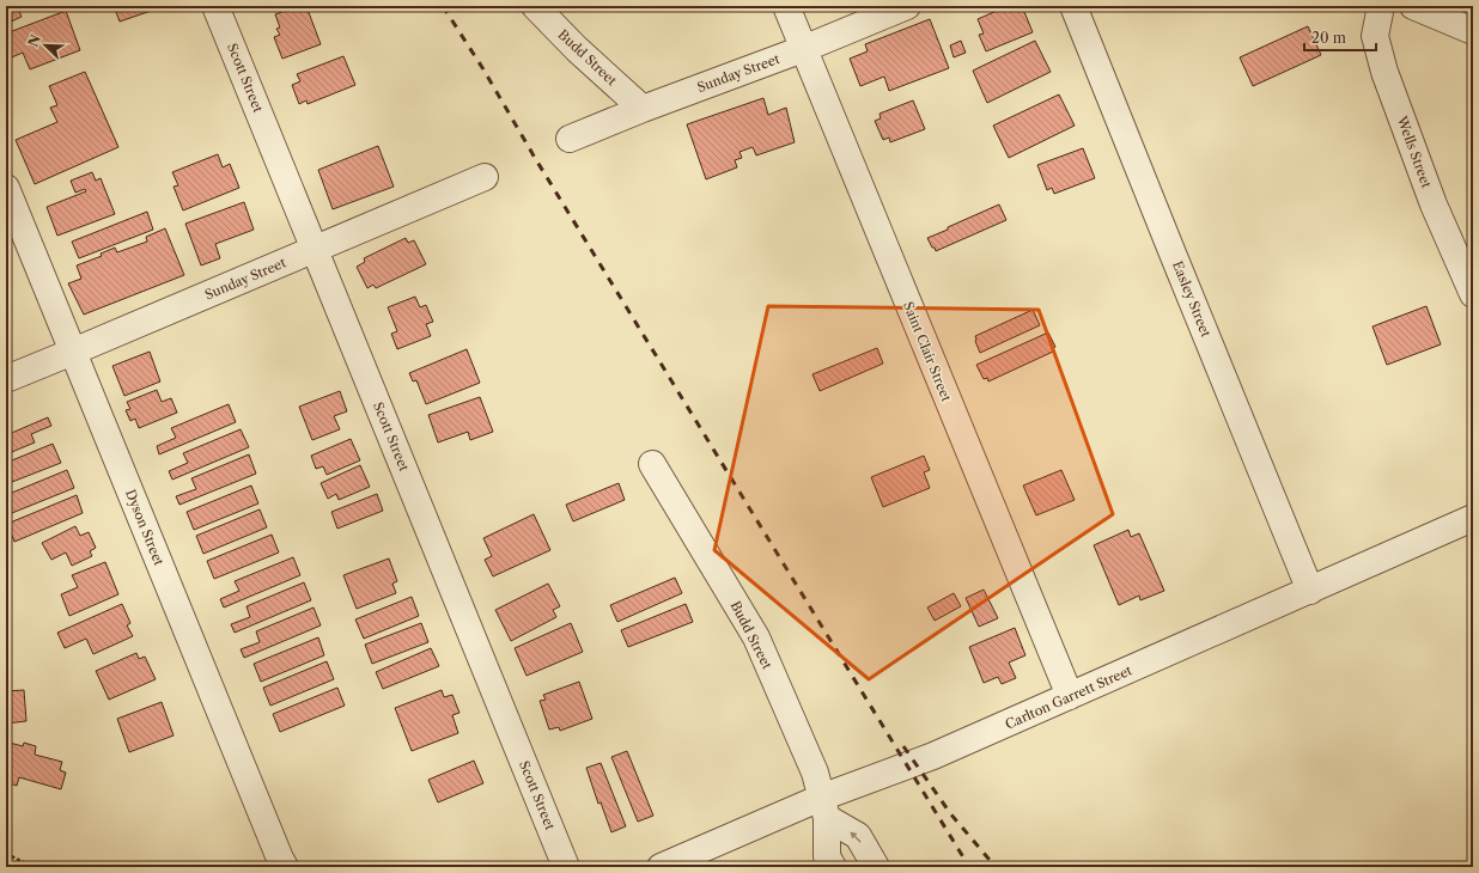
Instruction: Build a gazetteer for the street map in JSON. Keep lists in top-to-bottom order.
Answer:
{
  "streets": {
    "street": [
      "Budd Street",
      "Sunday Street",
      "Scott Street",
      "Wells Street",
      "Easley Street",
      "Saint Clair Street",
      "Dyson Street",
      "Carlton Garrett Street"
    ]
  },
  "crossings": [
    ["Budd Street", "Sunday Street"],
    ["Budd Street", "Carlton Garrett Street"],
    ["Sunday Street", "Scott Street"],
    ["Sunday Street", "Saint Clair Street"],
    ["Sunday Street", "Dyson Street"],
    ["Easley Street", "Carlton Garrett Street"],
    ["Saint Clair Street", "Carlton Garrett Street"]
  ],
  "scale_bar": "20 m",
  "north": "top left"
}
